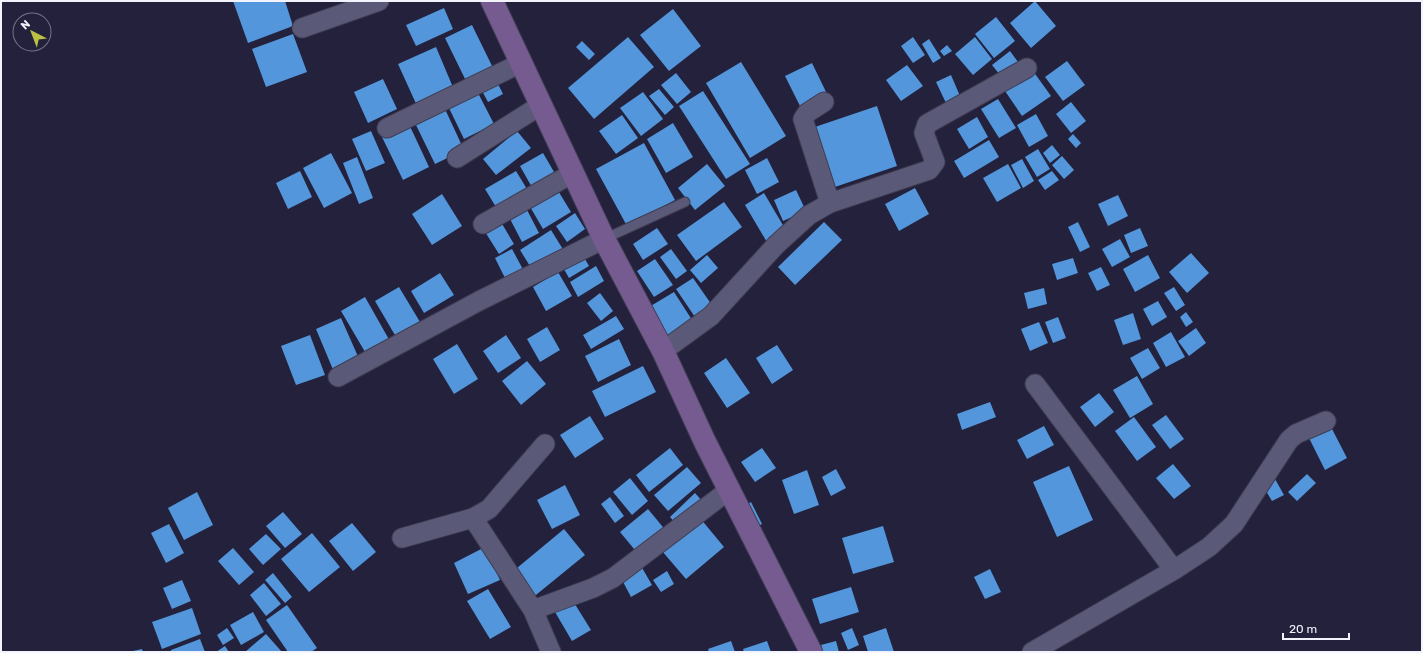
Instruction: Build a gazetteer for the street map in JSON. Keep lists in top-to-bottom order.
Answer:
{
  "scale_bar": "20 m",
  "north": "top left"
}
